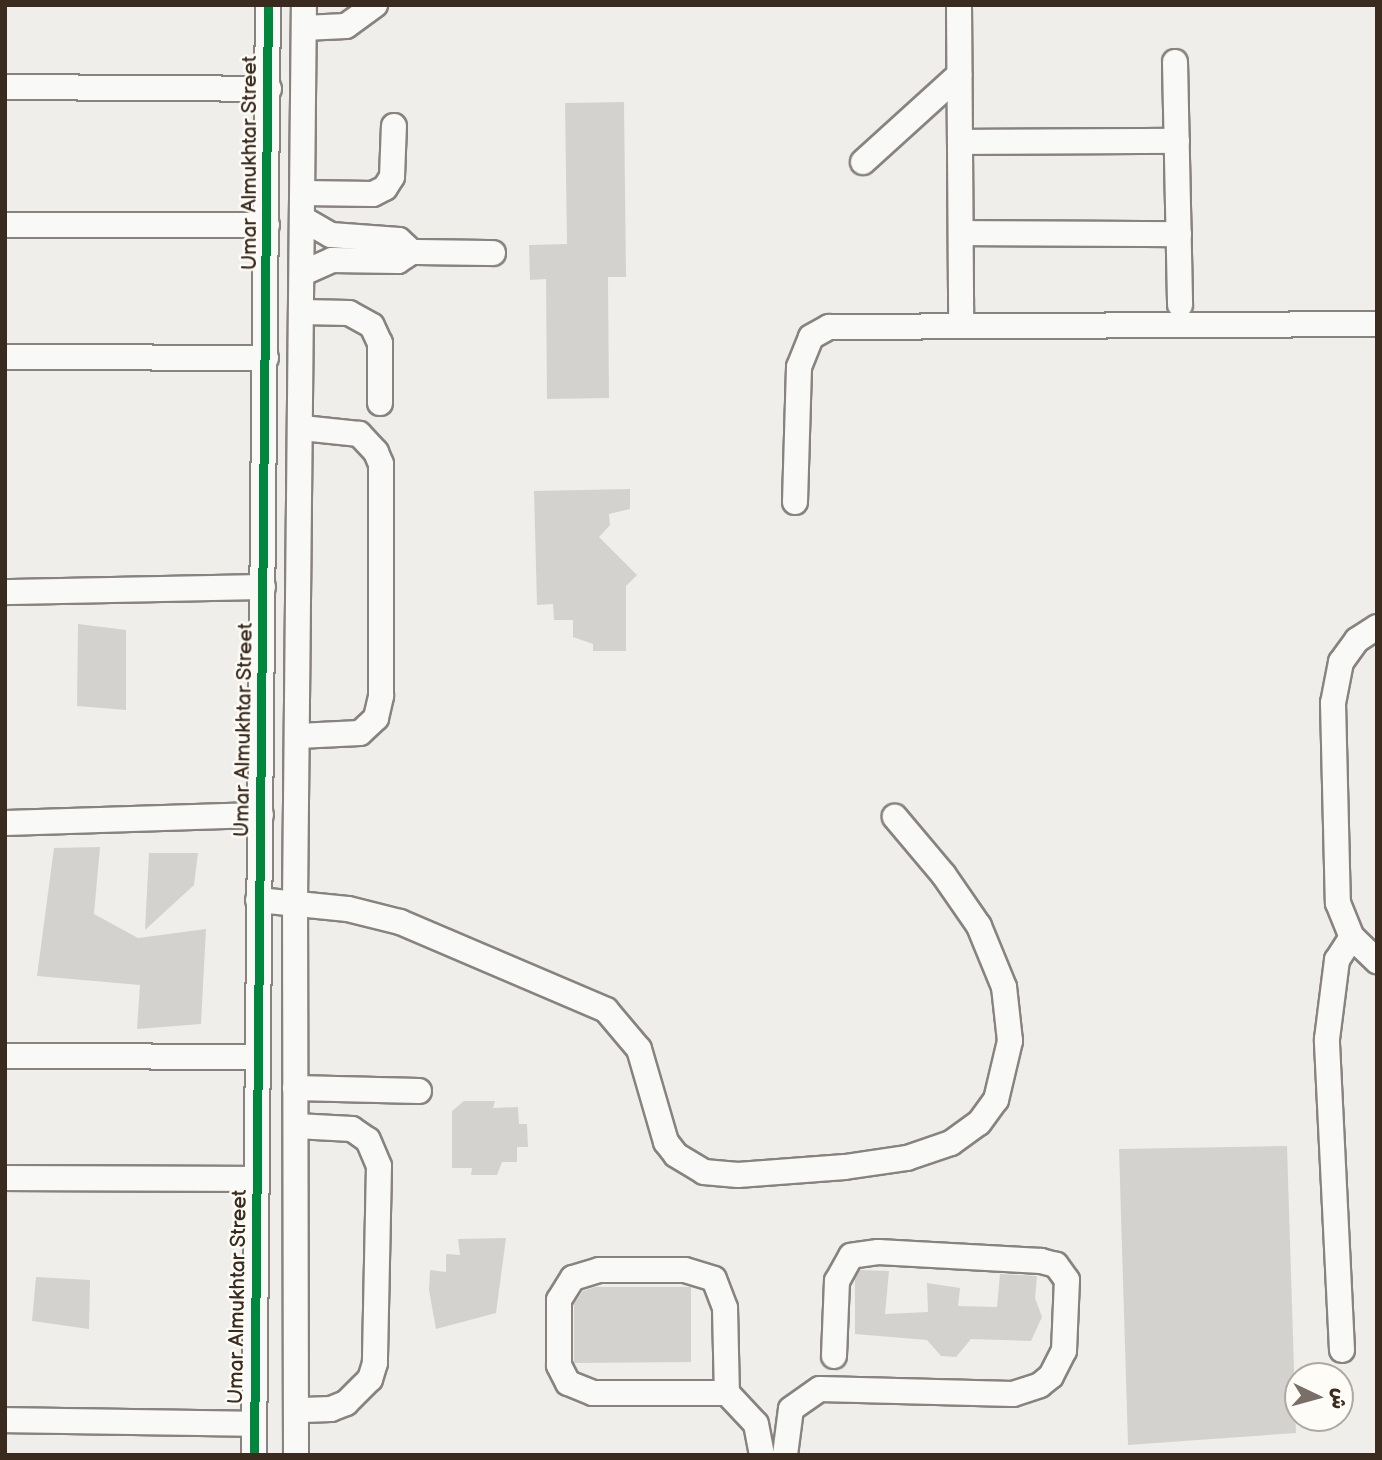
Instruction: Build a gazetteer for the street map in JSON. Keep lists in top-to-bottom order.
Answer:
{
  "streets": {
    "street": ["Umar Almukhtar Street"]
  },
  "north": "right"
}
